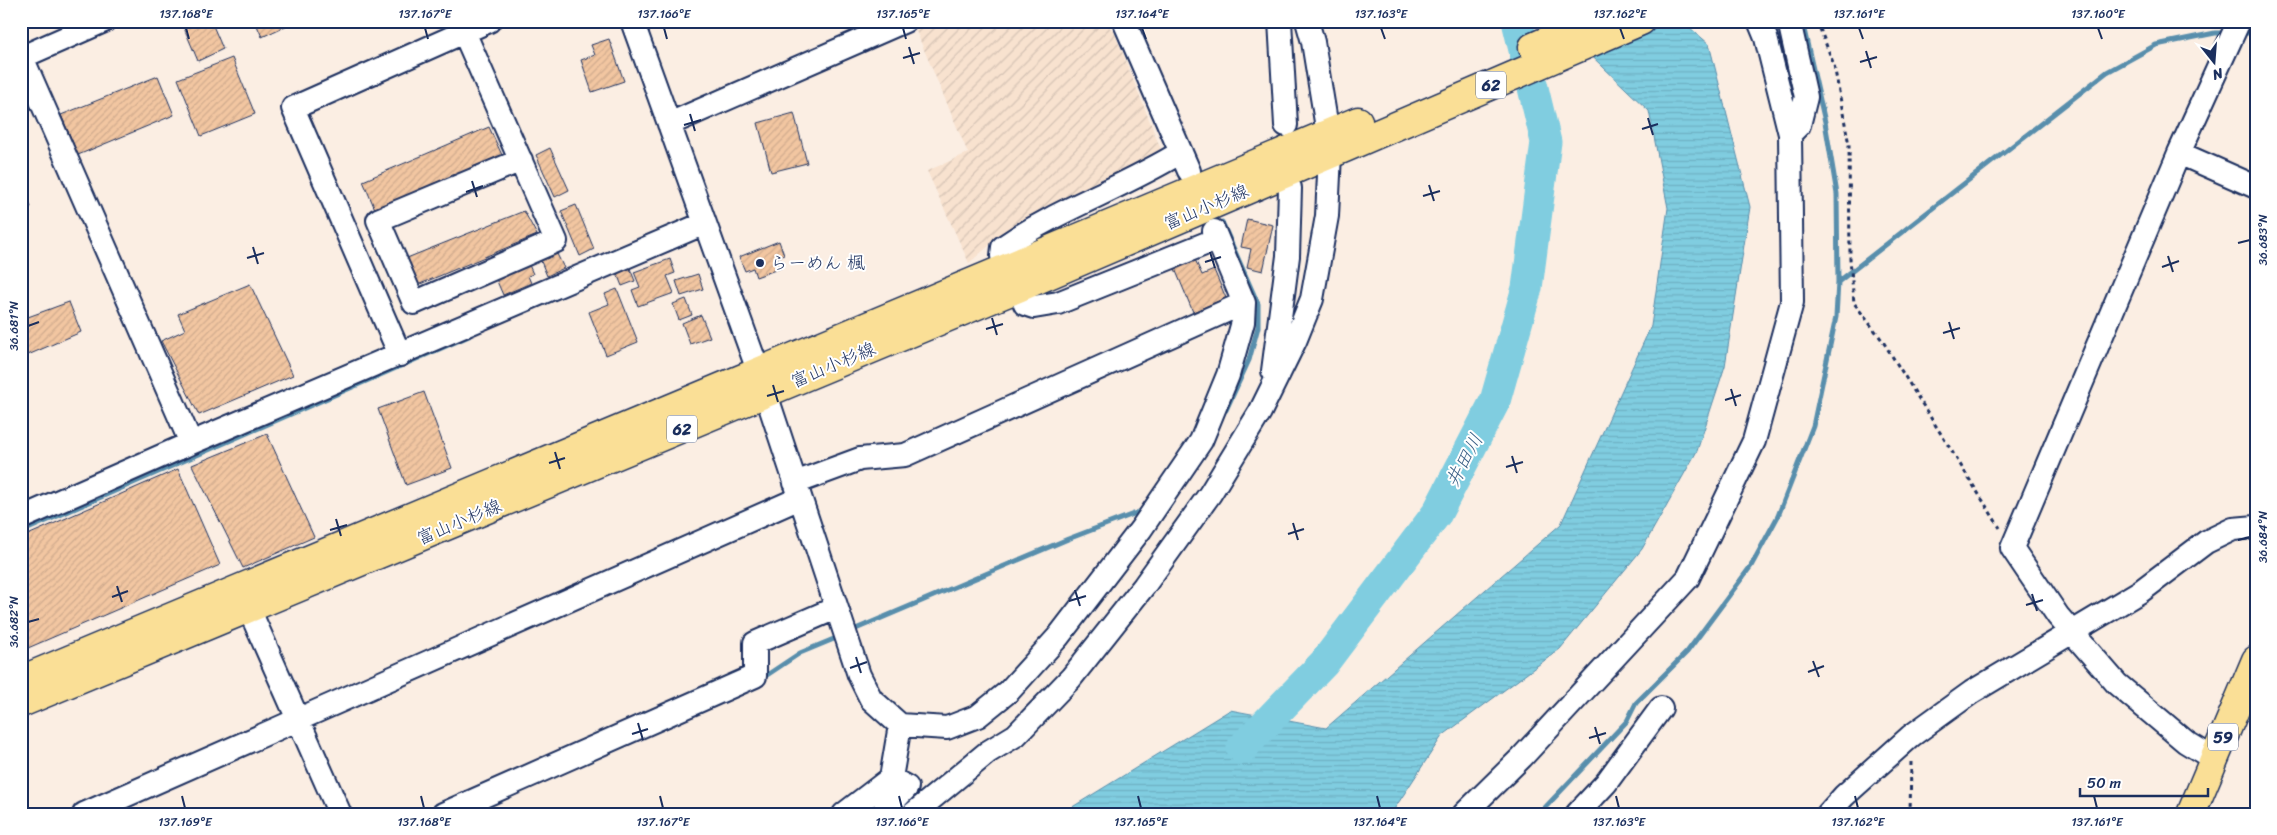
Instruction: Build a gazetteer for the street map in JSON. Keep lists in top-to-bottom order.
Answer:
{
  "streets": {
    "main road": ["62", "富山小杉線", "59"]
  },
  "water": ["井田川"],
  "places": ["らーめん 楓"],
  "scale_bar": "50 m",
  "north": "bottom",
  "coordinates": [
    "137.168°E",
    "137.167°E",
    "137.166°E",
    "137.165°E",
    "137.164°E",
    "137.163°E",
    "137.162°E",
    "137.161°E",
    "137.160°E",
    "36.683°N",
    "36.681°N",
    "36.684°N",
    "36.682°N",
    "137.169°E"
  ]
}
